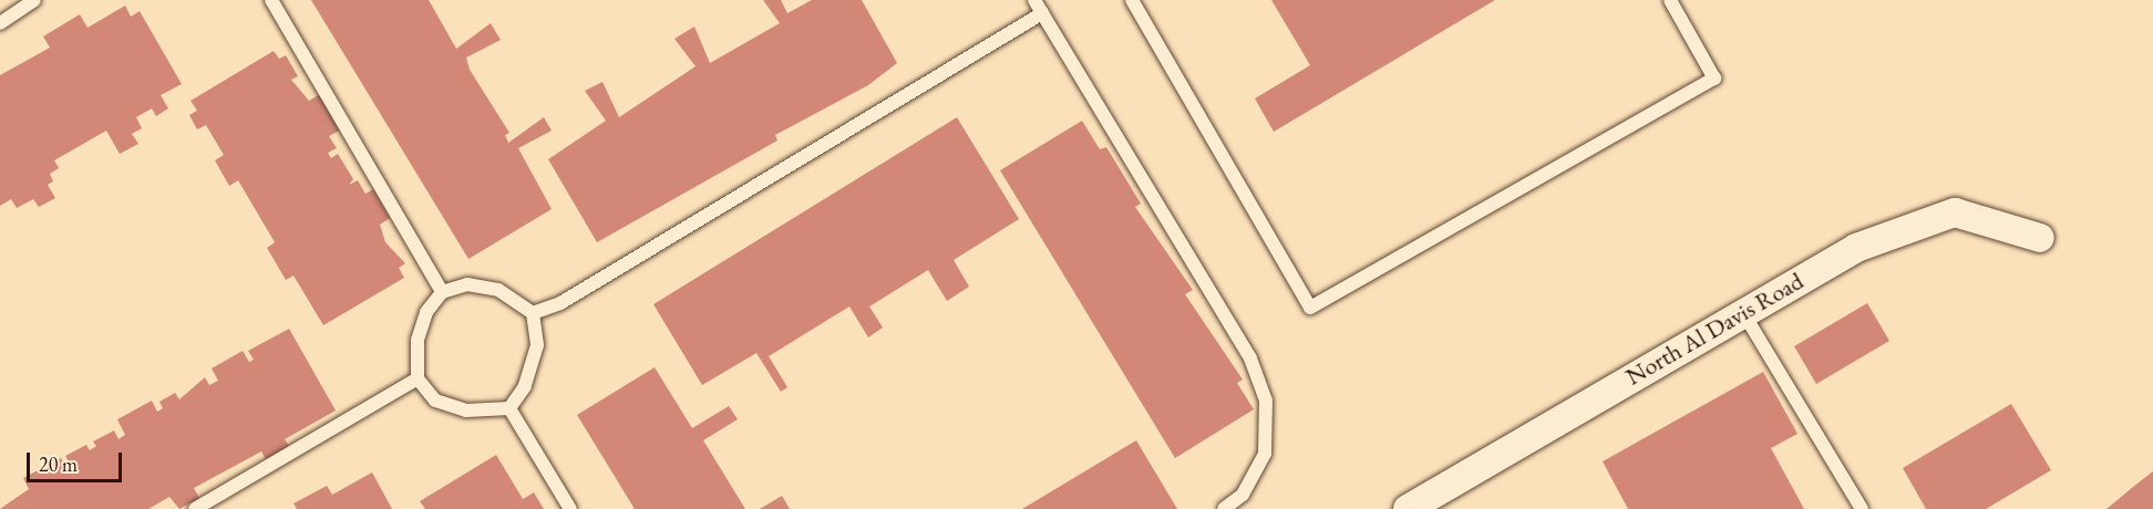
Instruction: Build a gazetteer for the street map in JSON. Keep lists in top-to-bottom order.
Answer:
{
  "streets": {
    "street": ["North Al Davis Road"]
  },
  "scale_bar": "20 m"
}
